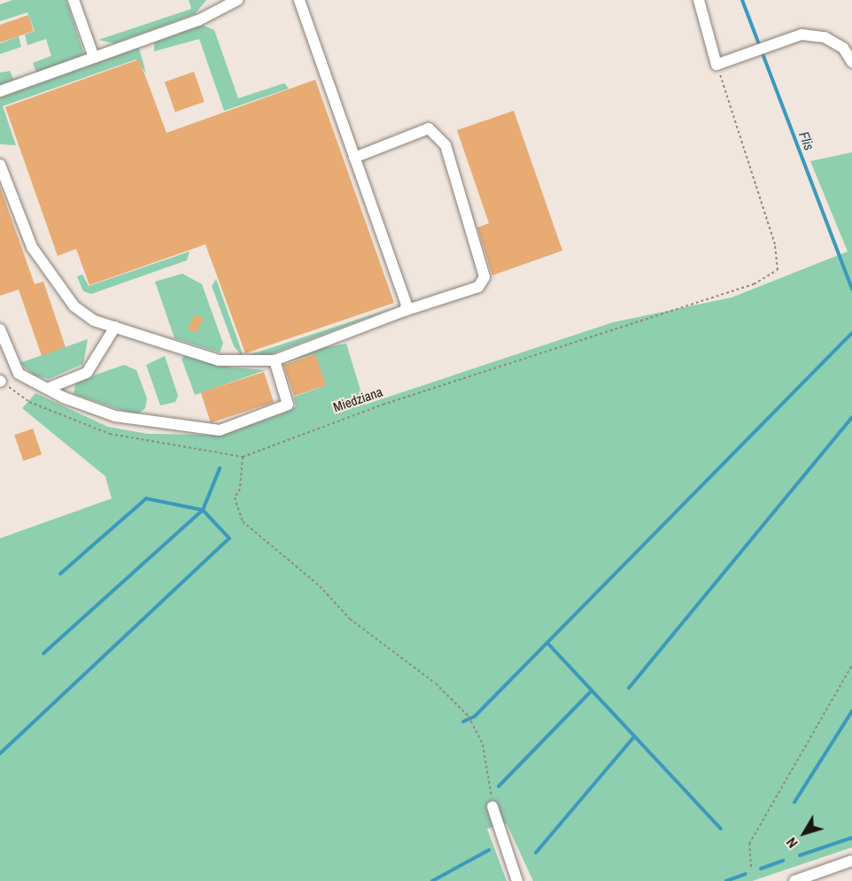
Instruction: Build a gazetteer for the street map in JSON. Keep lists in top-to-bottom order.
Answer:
{
  "streets": {
    "path": ["Miedziana"]
  },
  "water": ["Flis"],
  "north": "bottom left"
}
